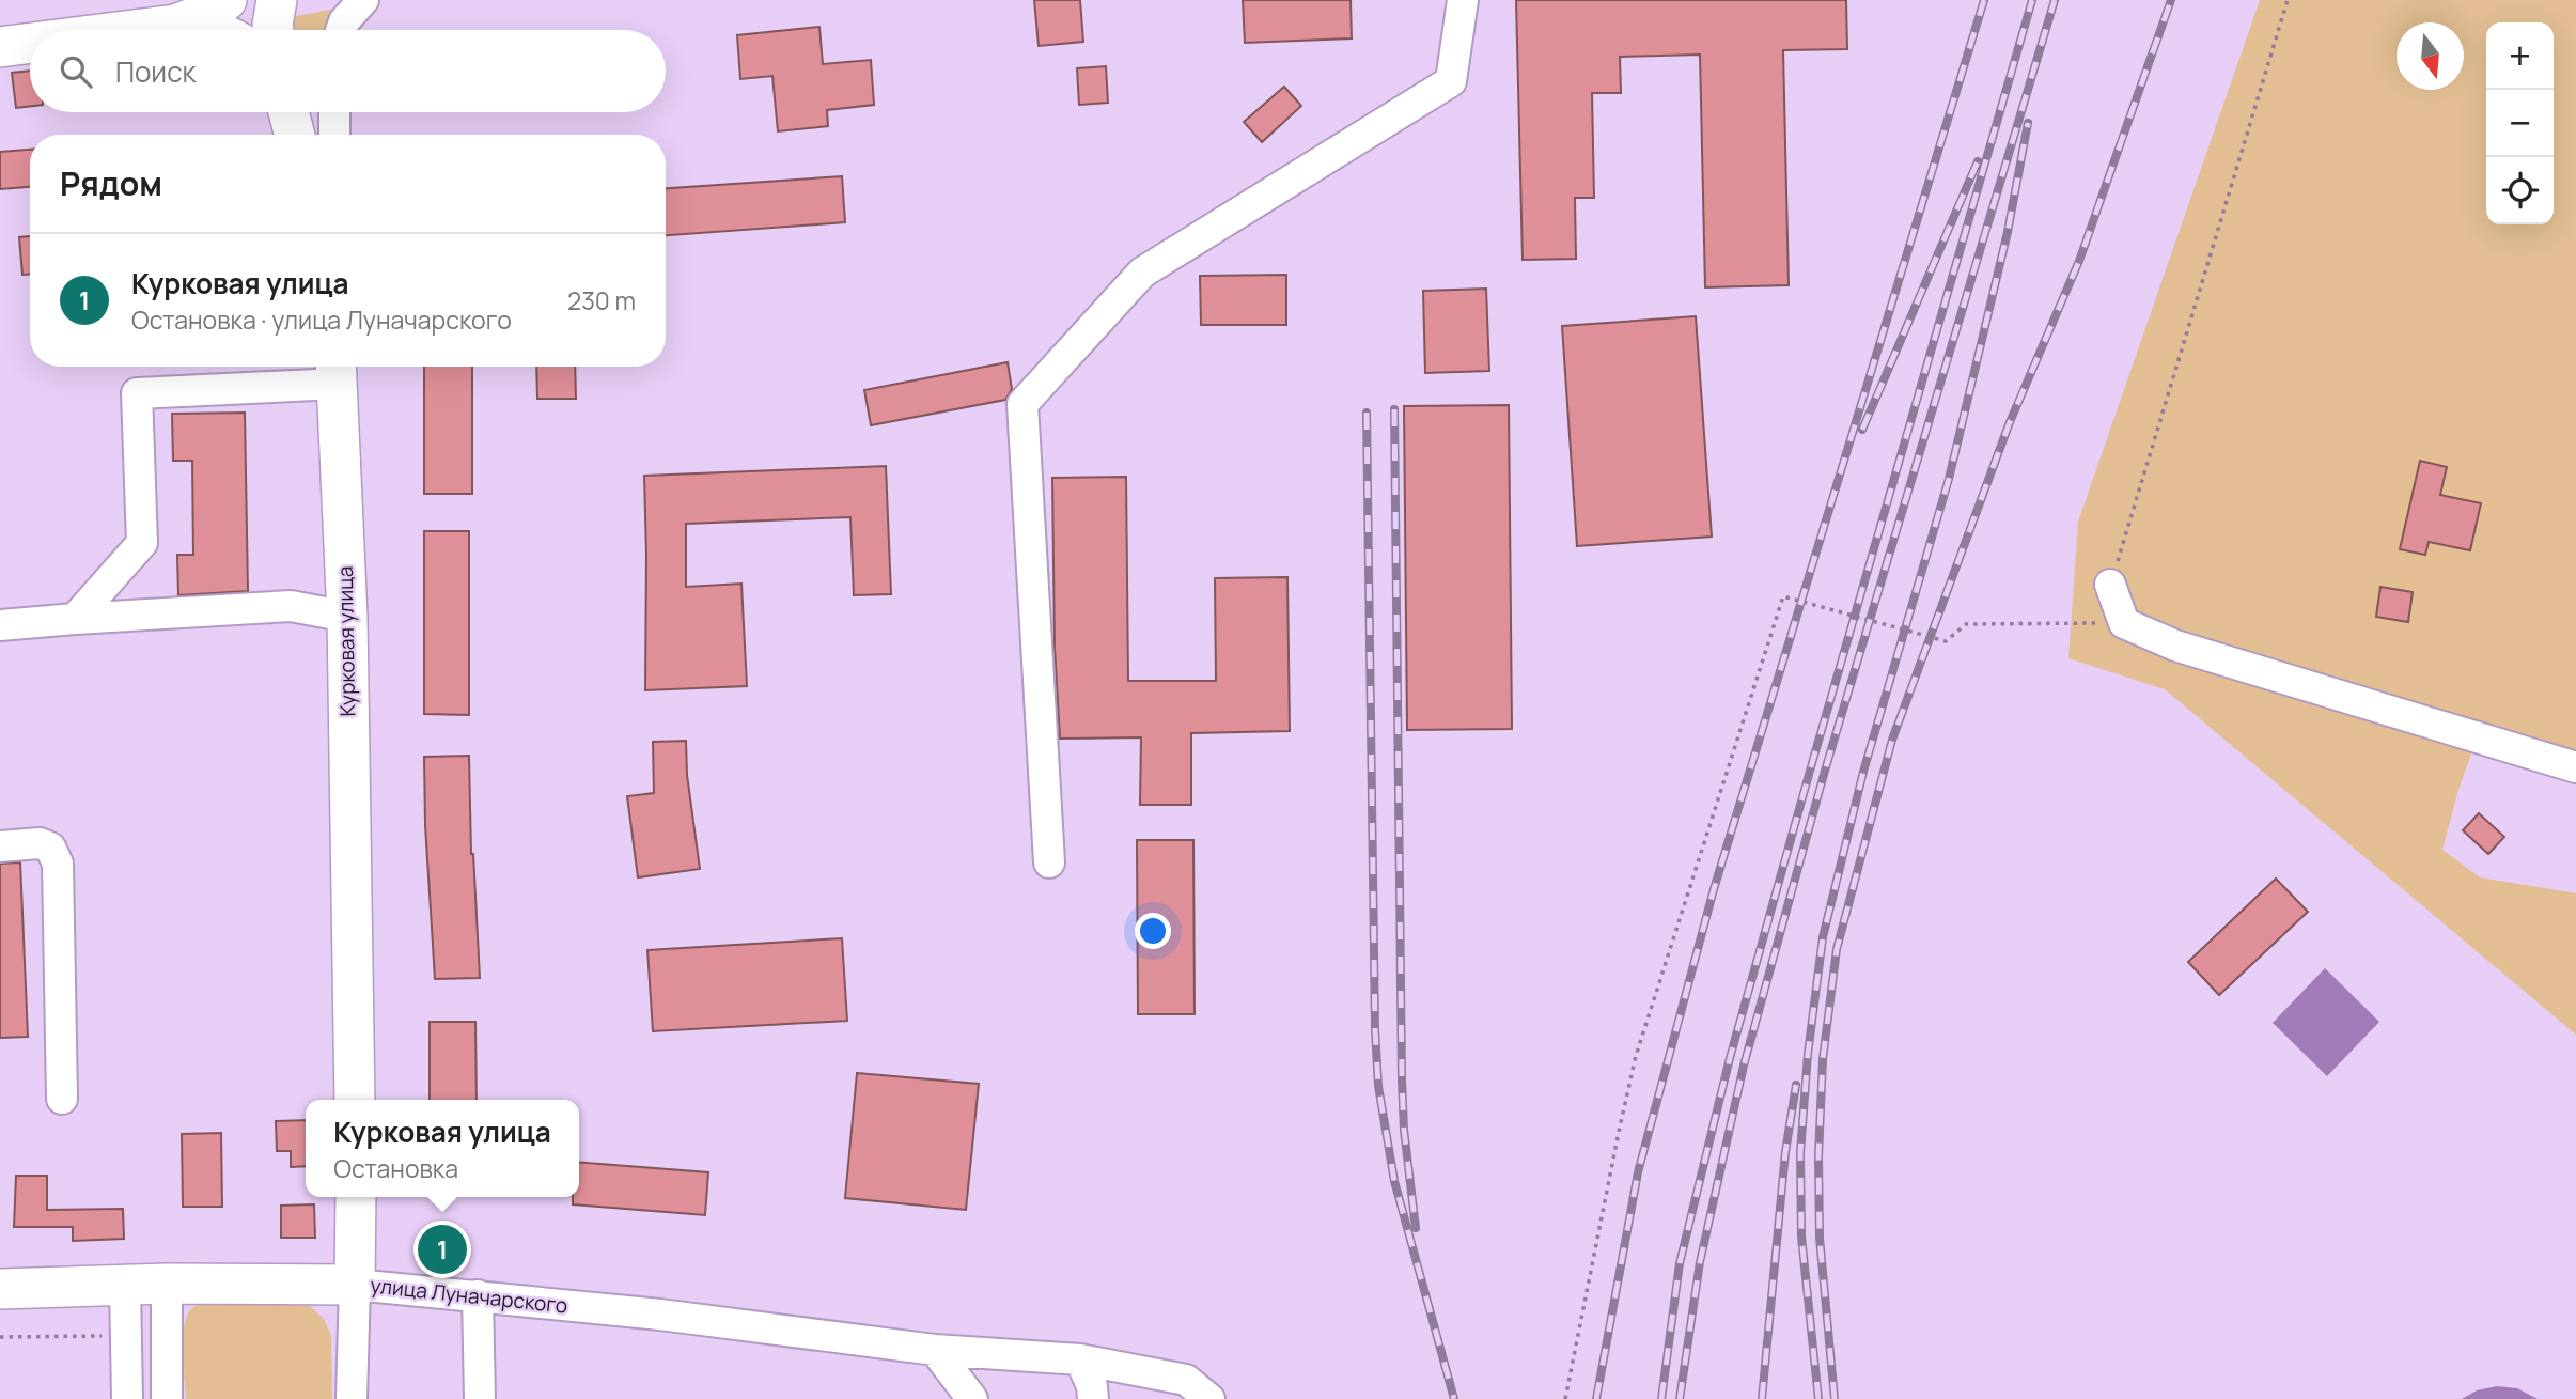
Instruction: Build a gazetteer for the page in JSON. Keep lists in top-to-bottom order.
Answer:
{
  "streets": {
    "main road": ["Курковая улица", "улица Луначарского"]
  },
  "north": "bottom",
  "page": {
    "map_buttons": ["+", "−"],
    "search": "Поиск",
    "heading": "Рядом",
    "list": [
      {
        "mark": "1",
        "name": "Курковая улица",
        "note": "Остановка · улица Луначарского",
        "value": "230 m"
      }
    ],
    "popup": ["Курковая улица", "Остановка"],
    "pins": "1"
  }
}
